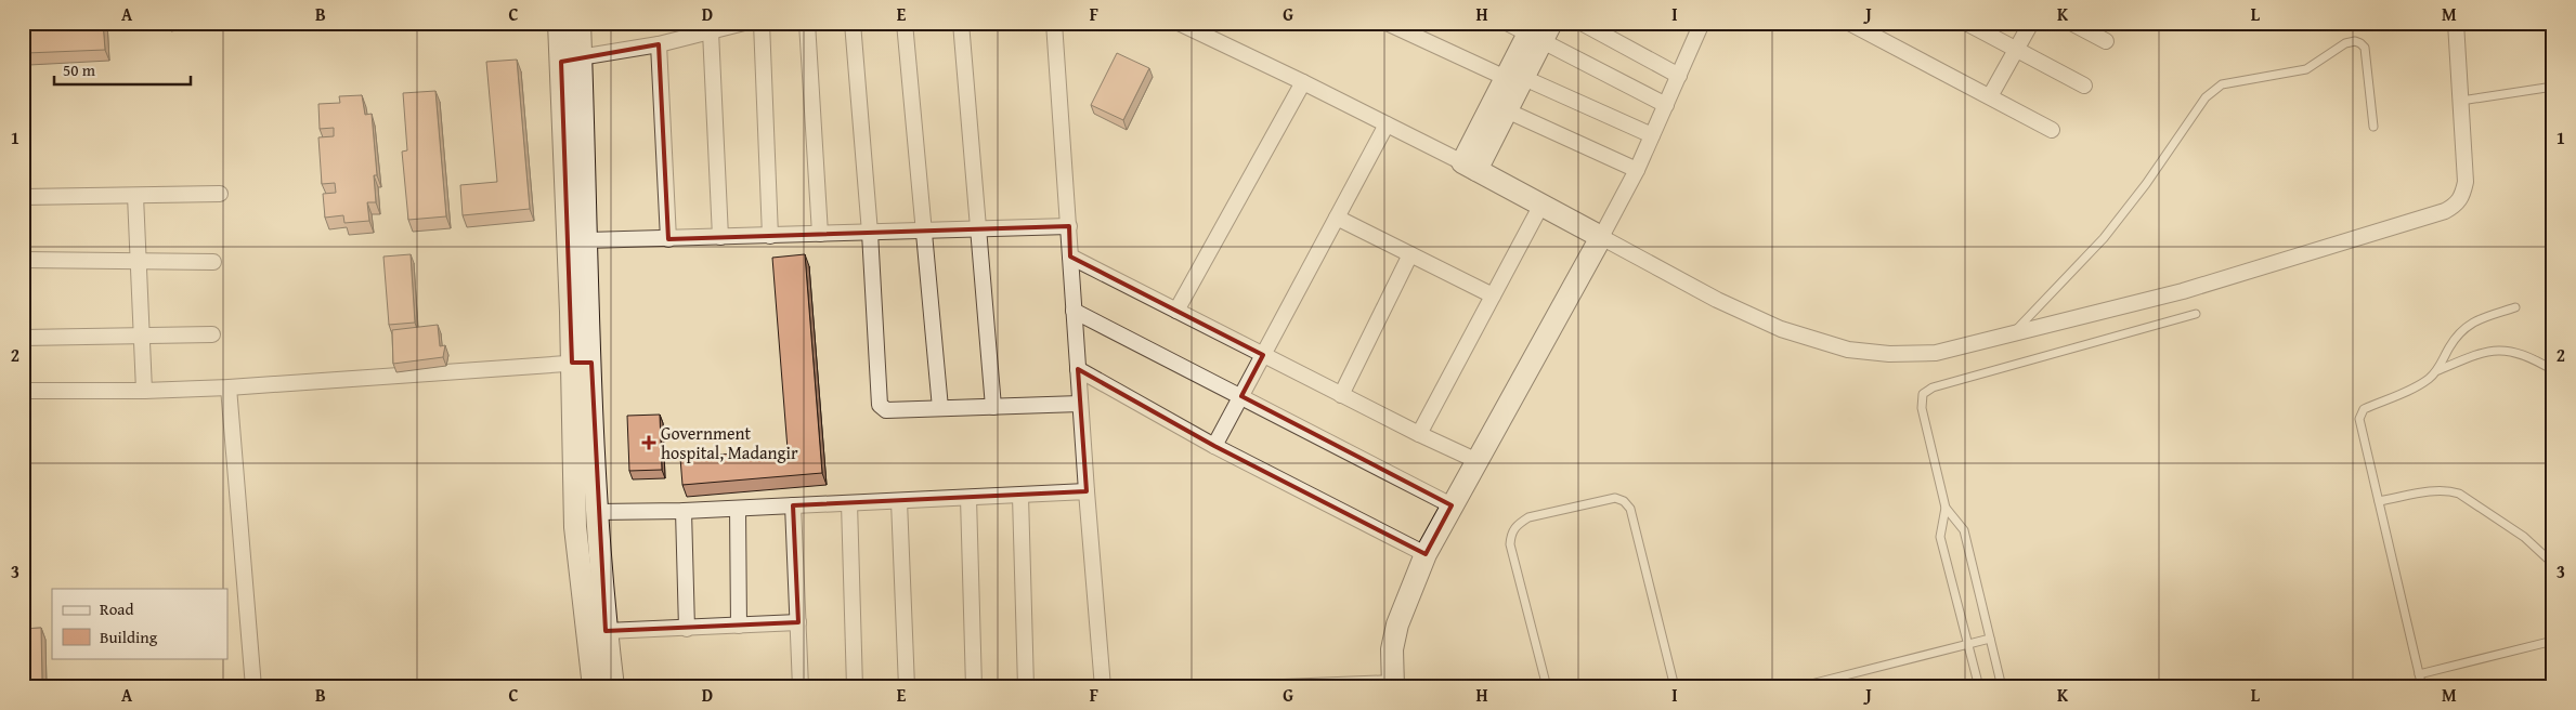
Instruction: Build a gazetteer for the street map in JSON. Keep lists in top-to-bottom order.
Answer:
{
  "places": {
    "health": ["Government hospital, Madangir"]
  },
  "legend": ["Road", "Building"],
  "scale_bar": "50 m",
  "grid": {
    "columns": [
      "A",
      "B",
      "C",
      "D",
      "E",
      "F",
      "G",
      "H",
      "I",
      "J",
      "K",
      "L",
      "M"
    ],
    "rows": ["1", "2", "3"]
  }
}
